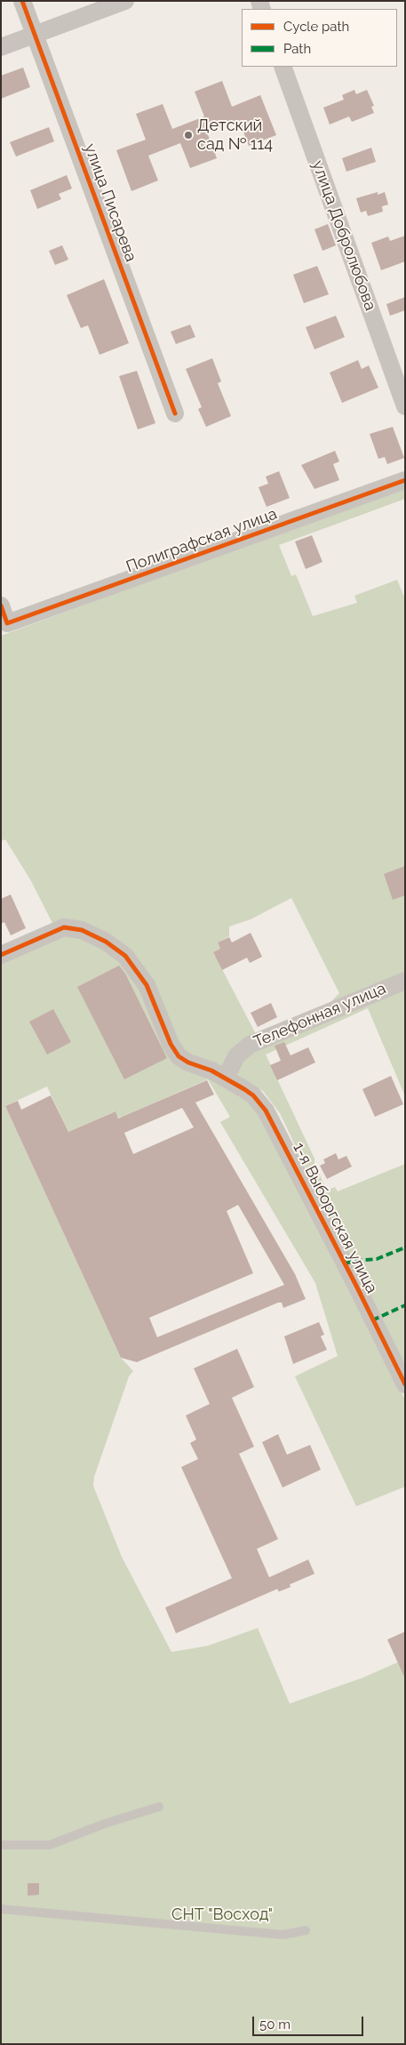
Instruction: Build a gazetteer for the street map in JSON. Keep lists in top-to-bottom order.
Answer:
{
  "streets": {
    "street": [
      "улица Писарева",
      "улица Добролюбова",
      "Полиграфская улица",
      "Телефонная улица",
      "1-я Выборгская улица"
    ]
  },
  "crossings": [
    ["Телефонная улица", "1-я Выборгская улица"]
  ],
  "parks": ["СНТ \"Восход\""],
  "places": ["Детский сад № 114"],
  "legend": ["Cycle path", "Path"],
  "scale_bar": "50 m"
}
